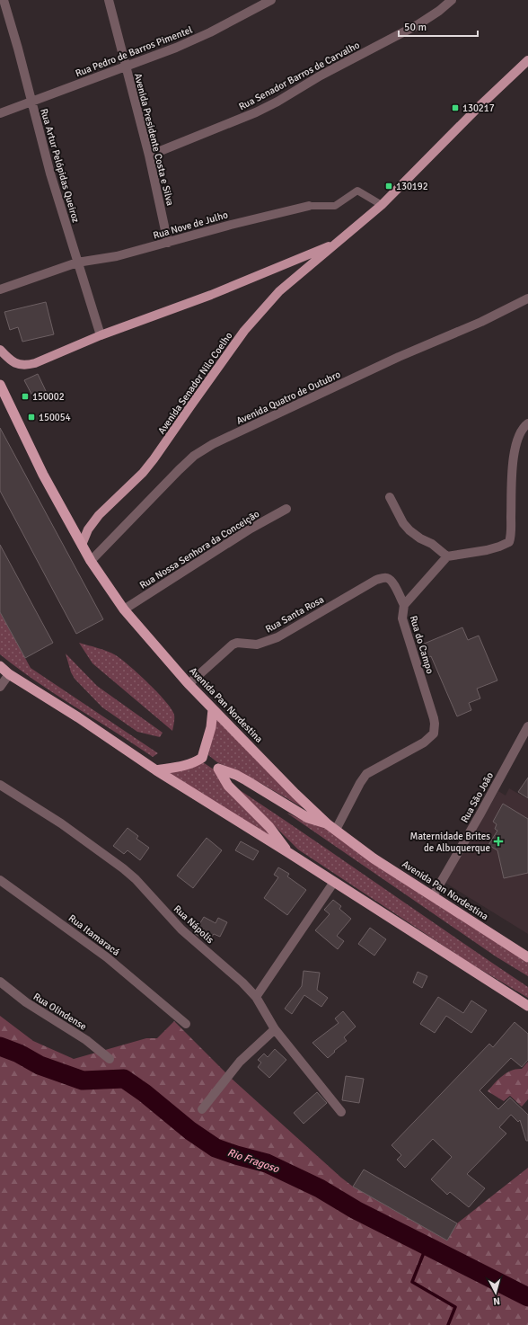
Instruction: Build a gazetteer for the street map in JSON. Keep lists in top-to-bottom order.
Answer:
{
  "streets": {
    "highway": ["Avenida Pan Nordestina"],
    "main road": ["Avenida Senador Nilo Coelho"],
    "street": [
      "Rua Pedro de Barros Pimentel",
      "Rua Senador Barros de Carvalho",
      "Avenida Presidente Costa e Silva",
      "Rua Artur Pelópidas Queiroz",
      "Rua Nove de Julho",
      "Avenida Quatro de Outubro",
      "Rua Nossa Senhora da Conceição",
      "Rua Santa Rosa",
      "Rua do Campo",
      "Rua São João",
      "Rua Nápolis",
      "Rua Itamaracá",
      "Rua Olindense"
    ]
  },
  "crossings": [
    ["Rua Pedro de Barros Pimentel", "Avenida Presidente Costa e Silva"],
    ["Rua Pedro de Barros Pimentel", "Rua Artur Pelópidas Queiroz"],
    ["Rua Senador Barros de Carvalho", "Avenida Presidente Costa e Silva"],
    ["Avenida Presidente Costa e Silva", "Rua Nove de Julho"],
    ["Rua Artur Pelópidas Queiroz", "Rua Nove de Julho"],
    ["Rua Artur Pelópidas Queiroz", "Avenida Senador Nilo Coelho"],
    ["Rua Nove de Julho", "Avenida Senador Nilo Coelho"],
    ["Avenida Senador Nilo Coelho", "Avenida Pan Nordestina"],
    ["Avenida Quatro de Outubro", "Avenida Pan Nordestina"],
    ["Rua Nossa Senhora da Conceição", "Avenida Pan Nordestina"],
    ["Rua Santa Rosa", "Rua do Campo"],
    ["Rua Santa Rosa", "Avenida Pan Nordestina"],
    ["Rua do Campo", "Avenida Pan Nordestina"],
    ["Avenida Pan Nordestina", "Rua São João"]
  ],
  "water": ["Rio Fragoso"],
  "places": {
    "transit": [
      "130217",
      "130192",
      "150002",
      "150054"
    ],
    "health": ["Maternidade Brites de Albuquerque"]
  },
  "scale_bar": "50 m",
  "north": "bottom"
}
